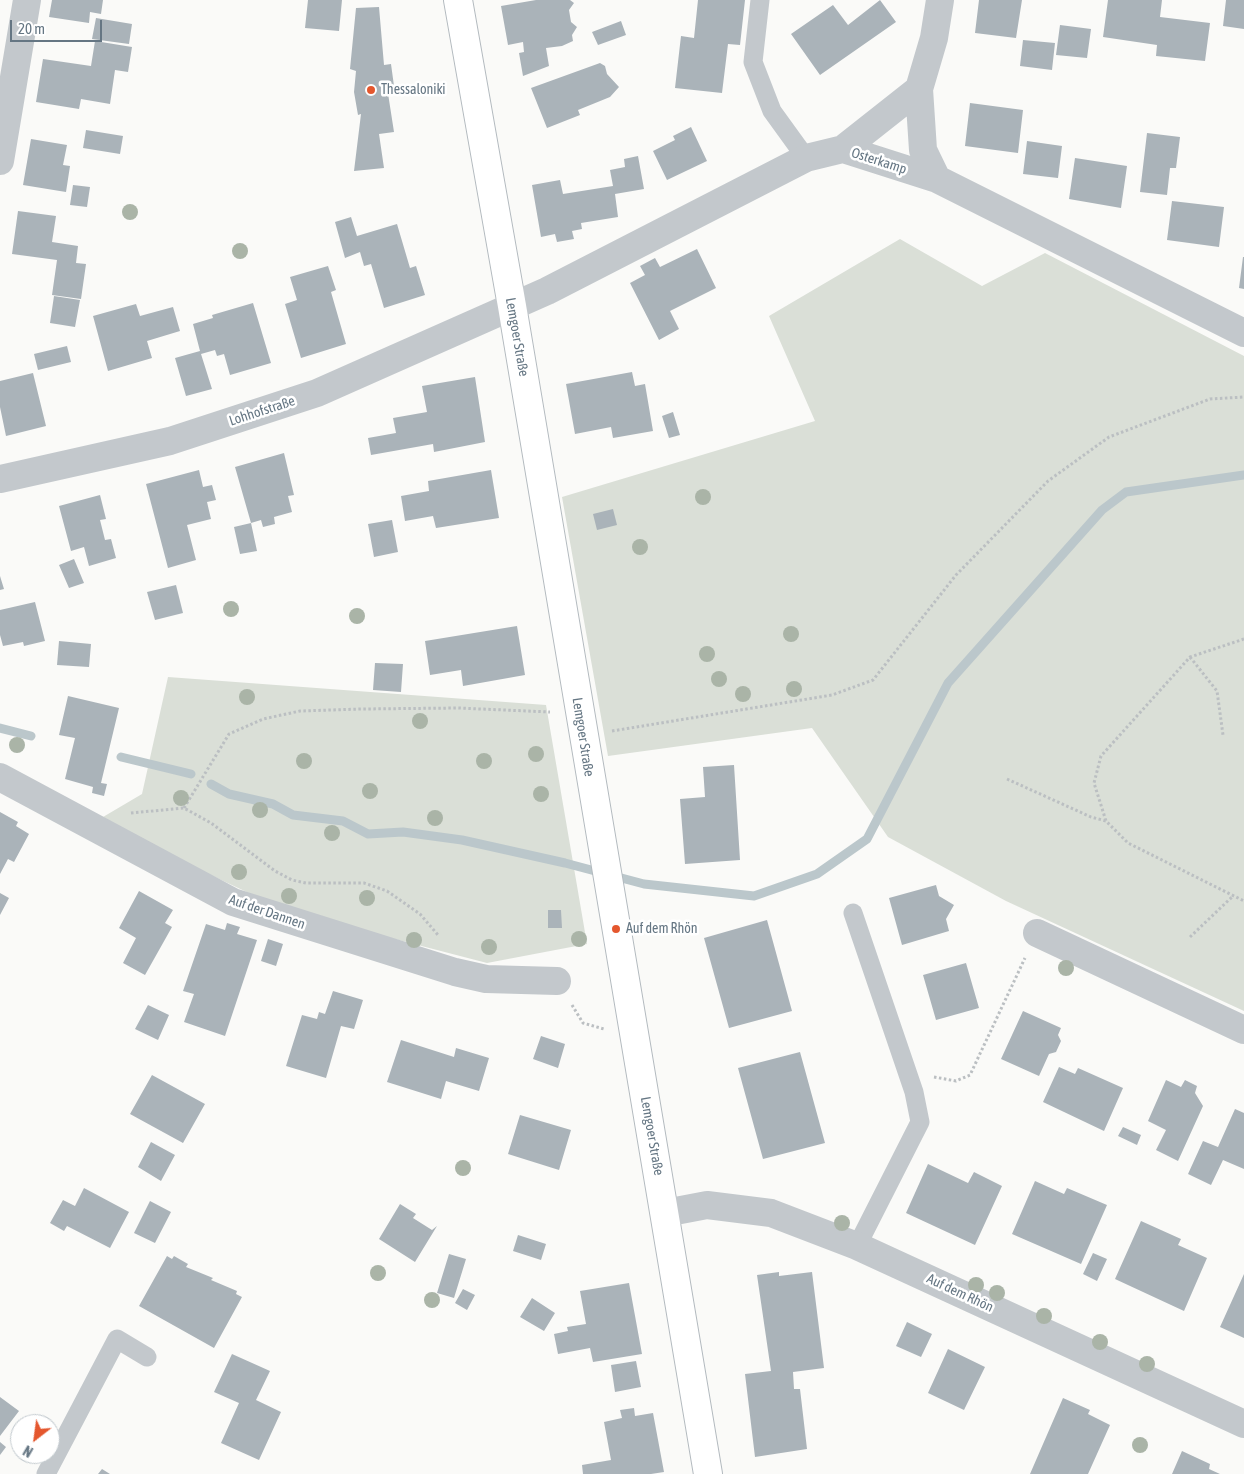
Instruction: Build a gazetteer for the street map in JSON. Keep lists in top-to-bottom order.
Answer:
{
  "streets": {
    "main road": ["Lemgoer Straße"],
    "street": [
      "Osterkamp",
      "Lohhofstraße",
      "Auf der Dannen",
      "Auf dem Rhön"
    ]
  },
  "crossings": [
    ["Osterkamp", "Lemgoer Straße"],
    ["Osterkamp", "Lohhofstraße"],
    ["Lemgoer Straße", "Lohhofstraße"],
    ["Lemgoer Straße", "Auf dem Rhön"]
  ],
  "places": ["Thessaloniki", "Auf dem Rhön"],
  "scale_bar": "20 m",
  "north": "bottom left"
}
